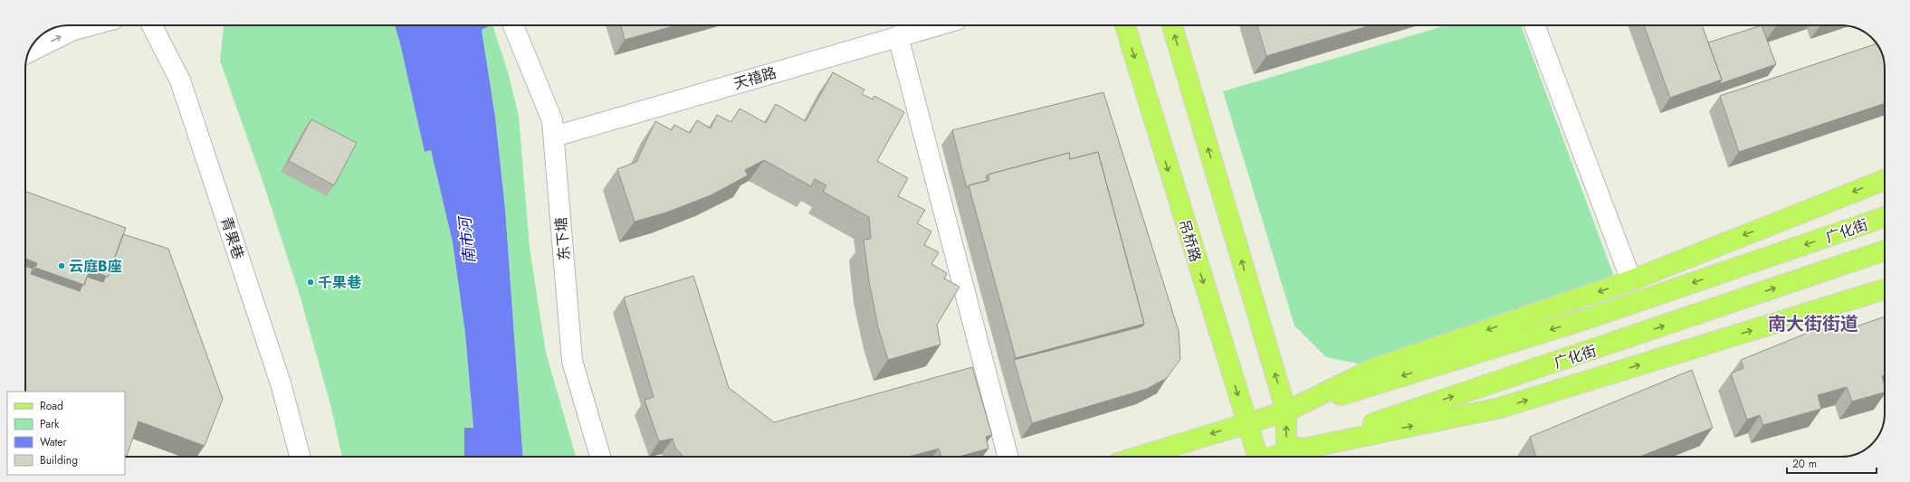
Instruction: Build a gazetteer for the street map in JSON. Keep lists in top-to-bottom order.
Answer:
{
  "streets": {
    "main road": ["广化街", "吊桥路"],
    "street": ["天禧路", "青果巷", "东下塘"]
  },
  "crossings": [
    ["天禧路", "东下塘"]
  ],
  "districts": ["南大街街道"],
  "water": ["南市河"],
  "places": ["云庭B座", "千果巷"],
  "legend": [
    "Road",
    "Park",
    "Water",
    "Building"
  ],
  "scale_bar": "20 m"
}
